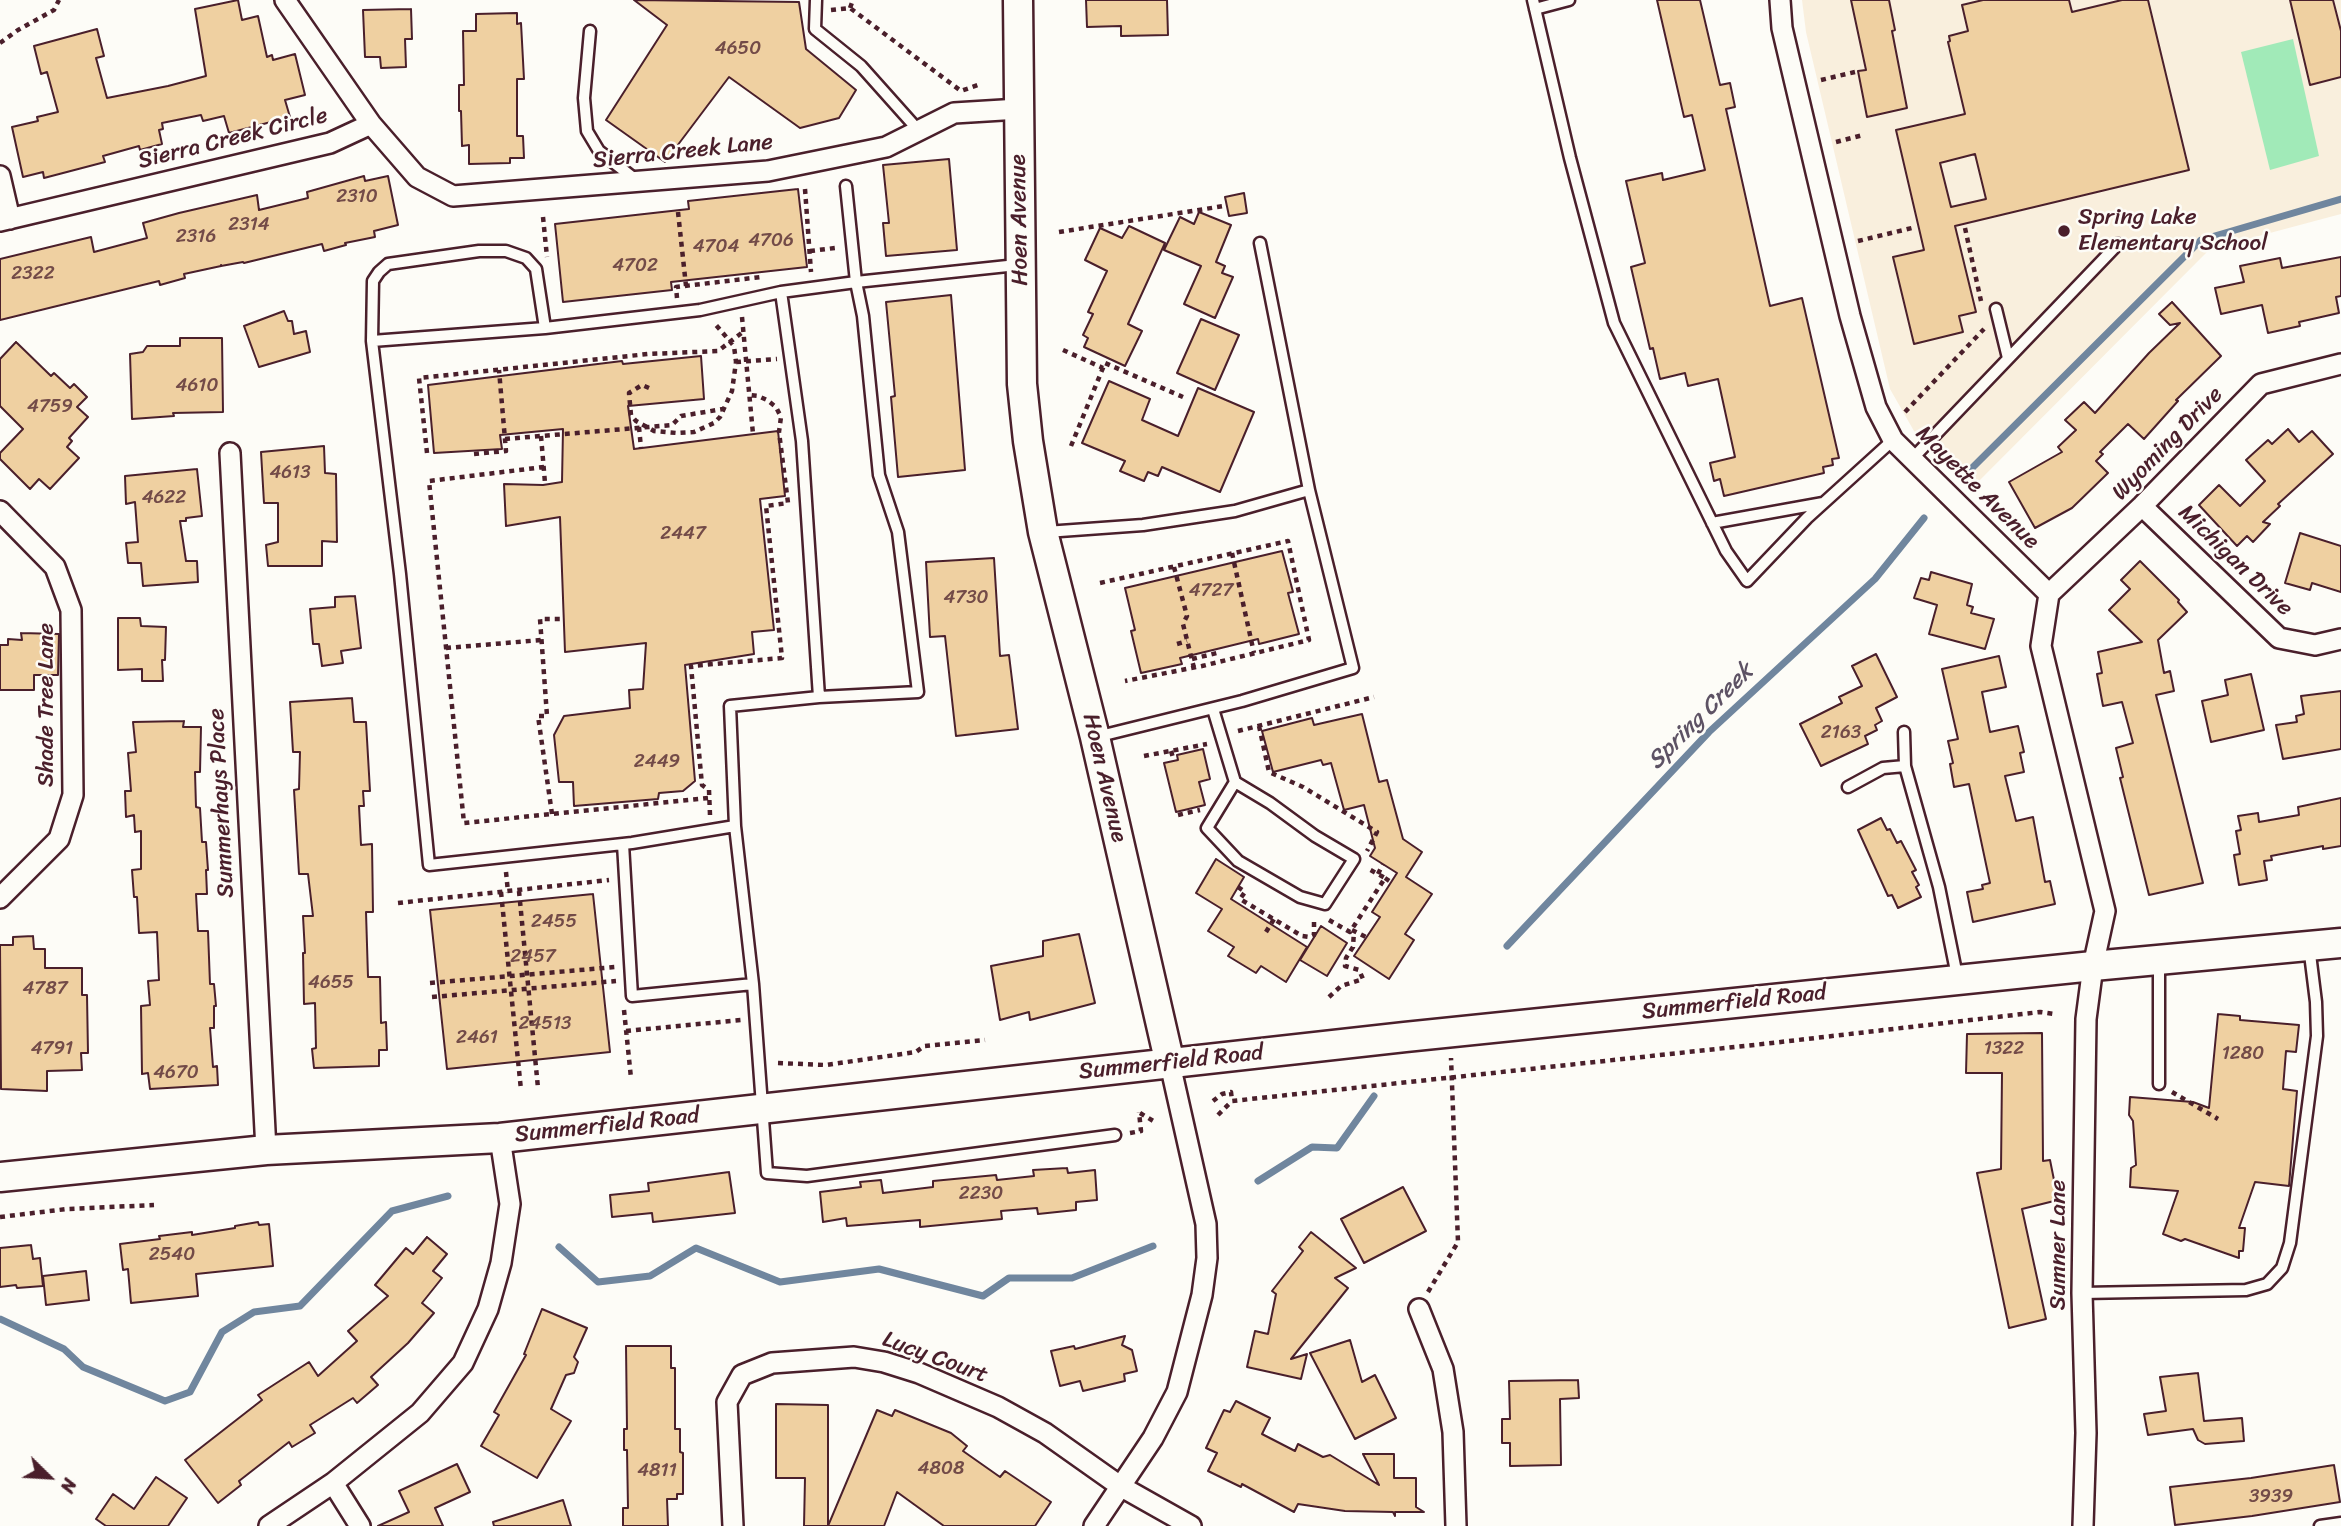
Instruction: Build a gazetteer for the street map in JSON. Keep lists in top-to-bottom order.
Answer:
{
  "streets": {
    "street": [
      "Sierra Creek Circle",
      "Sierra Creek Lane",
      "Hoen Avenue",
      "Wyoming Drive",
      "Mayette Avenue",
      "Michigan Drive",
      "Shade Tree Lane",
      "Summerhays Place",
      "Summerfield Road",
      "Sumner Lane",
      "Lucy Court"
    ]
  },
  "crossings": [
    ["Sierra Creek Circle", "Sierra Creek Lane"],
    ["Sierra Creek Lane", "Hoen Avenue"],
    ["Hoen Avenue", "Summerfield Road"],
    ["Hoen Avenue", "Lucy Court"],
    ["Wyoming Drive", "Mayette Avenue"],
    ["Wyoming Drive", "Michigan Drive"],
    ["Summerhays Place", "Summerfield Road"],
    ["Summerfield Road", "Sumner Lane"]
  ],
  "water": ["Spring Creek"],
  "places": ["Spring Lake Elementary School"],
  "house_numbers": [
    "4650",
    "2310",
    "2314",
    "2316",
    "4706",
    "4704",
    "4702",
    "2322",
    "4610",
    "4759",
    "4613",
    "4622",
    "2447",
    "4727",
    "4730",
    "2163",
    "2449",
    "2455",
    "2457",
    "4655",
    "4787",
    "24513",
    "2461",
    "4791",
    "1322",
    "1280",
    "4670",
    "2230",
    "2540",
    "4808",
    "4811",
    "3939"
  ],
  "north": "bottom right"
}
